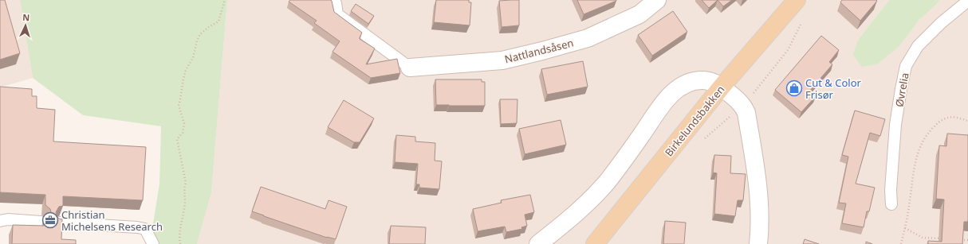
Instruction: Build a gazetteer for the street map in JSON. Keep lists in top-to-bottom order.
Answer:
{
  "streets": {
    "main road": ["Birkelundsbakken"],
    "street": ["Nattlandsåsen"],
    "lane": ["Øvrelia"]
  },
  "places": {
    "shop": ["Cut & Color Frisør"],
    "office": ["Christian Michelsens Research"]
  },
  "north": "top"
}
